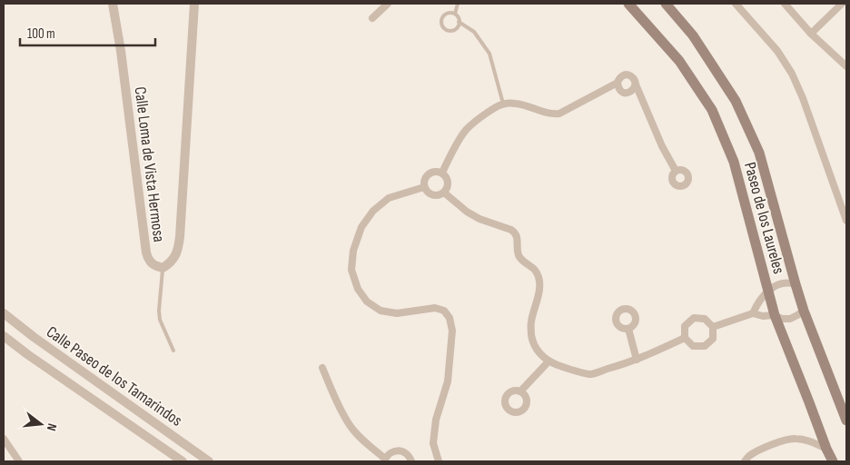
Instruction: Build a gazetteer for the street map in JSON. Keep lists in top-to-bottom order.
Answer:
{
  "streets": {
    "main road": ["Paseo de los Laureles"],
    "street": ["Calle Loma de Vista Hermosa", "Calle Paseo de los Tamarindos"]
  },
  "scale_bar": "100 m",
  "north": "right"
}
